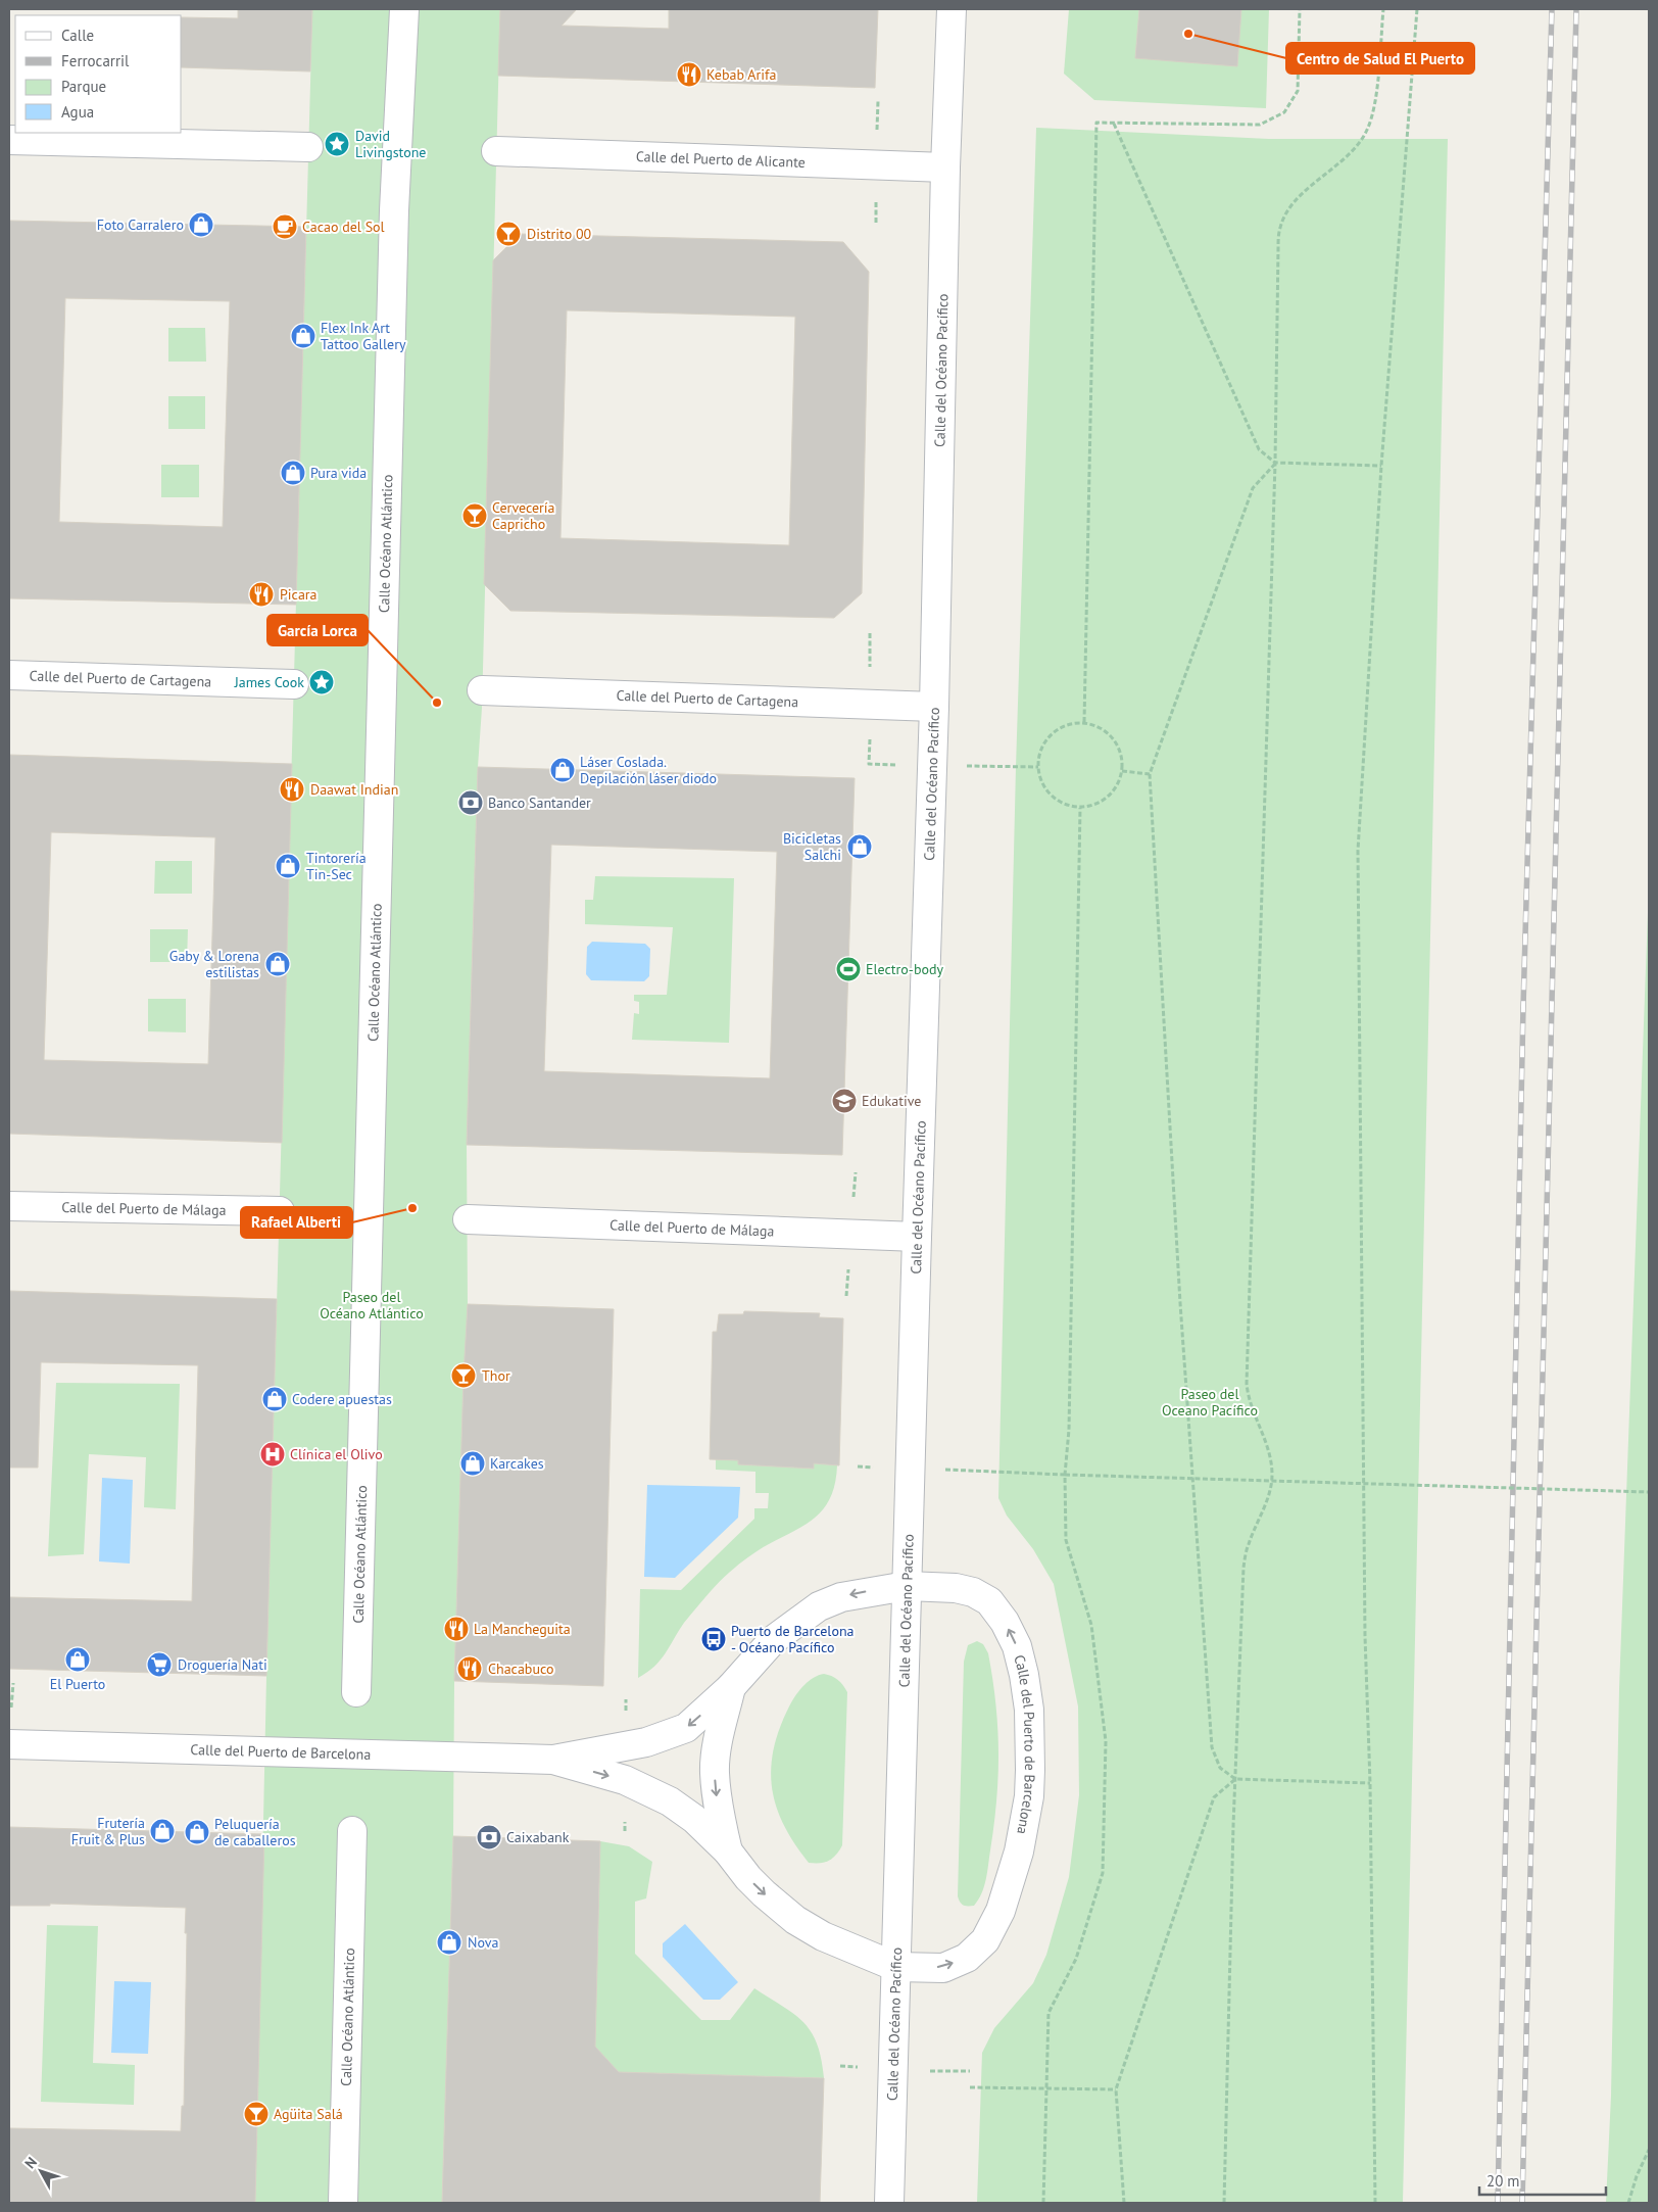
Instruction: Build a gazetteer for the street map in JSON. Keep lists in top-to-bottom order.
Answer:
{
  "streets": {
    "street": [
      "Calle del Puerto de Alicante",
      "Calle del Océano Pacífico",
      "Calle Océano Atlántico",
      "Calle del Puerto de Cartagena",
      "Calle del Puerto de Málaga",
      "Calle del Puerto de Barcelona"
    ]
  },
  "crossings": [
    ["Calle del Puerto de Alicante", "Calle del Océano Pacífico"],
    ["Calle del Océano Pacífico", "Calle del Puerto de Cartagena"],
    ["Calle del Océano Pacífico", "Calle del Puerto de Málaga"],
    ["Calle del Océano Pacífico", "Calle del Puerto de Barcelona"]
  ],
  "parks": ["Paseo del Océano Atlántico", "Paseo del Oceano Pacífico"],
  "places": {
    "other": ["Centro de Salud El Puerto", "García Lorca", "Rafael Alberti"],
    "restaurant": [
      "Kebab Arifa",
      "Picara",
      "Daawat Indian",
      "La Mancheguita",
      "Chacabuco"
    ],
    "place": ["David Livingstone", "James Cook"],
    "shop": [
      "Foto Carralero",
      "Flex Ink Art Tattoo Gallery",
      "Pura vida",
      "Láser Coslada. Depilación láser diodo",
      "Bicicletas Salchi",
      "Tintorería Tin-Sec",
      "Gaby & Lorena estilistas",
      "Codere apuestas",
      "Karcakes",
      "El Puerto",
      "Frutería Fruit & Plus",
      "Peluquería de caballeros",
      "Nova"
    ],
    "cafe": ["Cacao del Sol"],
    "bar": [
      "Distrito 00",
      "Cervecería Capricho",
      "Thor",
      "Agüita Salá"
    ],
    "bank": ["Banco Santander", "Caixabank"],
    "sports": ["Electro-body"],
    "school or university": ["Edukative"],
    "hospital": ["Clínica el Olivo"],
    "bus stop": ["Puerto de Barcelona - Océano Pacífico"],
    "supermarket": ["Droguería Nati"]
  },
  "legend": [
    "Calle",
    "Ferrocarril",
    "Parque",
    "Agua"
  ],
  "scale_bar": "20 m",
  "north": "top left"
}
